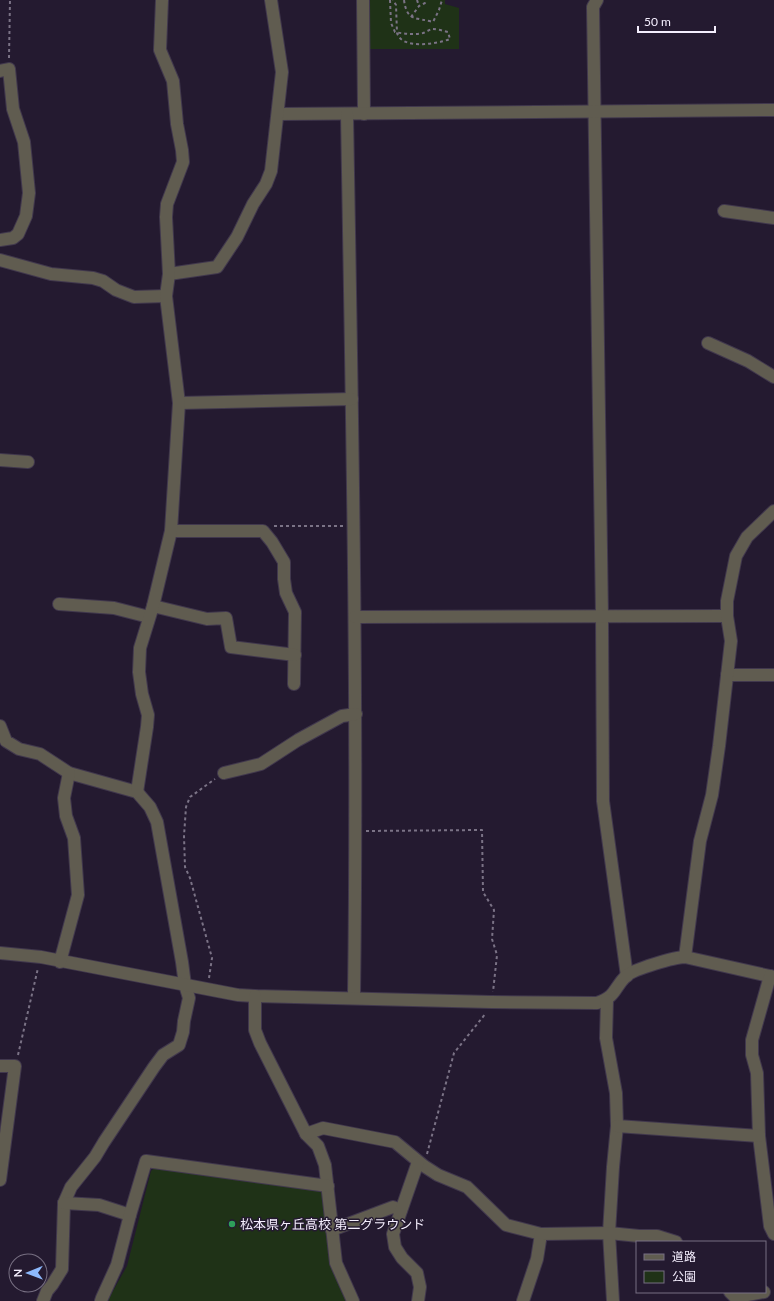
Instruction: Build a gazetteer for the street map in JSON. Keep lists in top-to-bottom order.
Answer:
{
  "places": ["松本県ヶ丘高校 第二グラウンド"],
  "legend": ["道路", "公園"],
  "scale_bar": "50 m",
  "north": "left"
}
